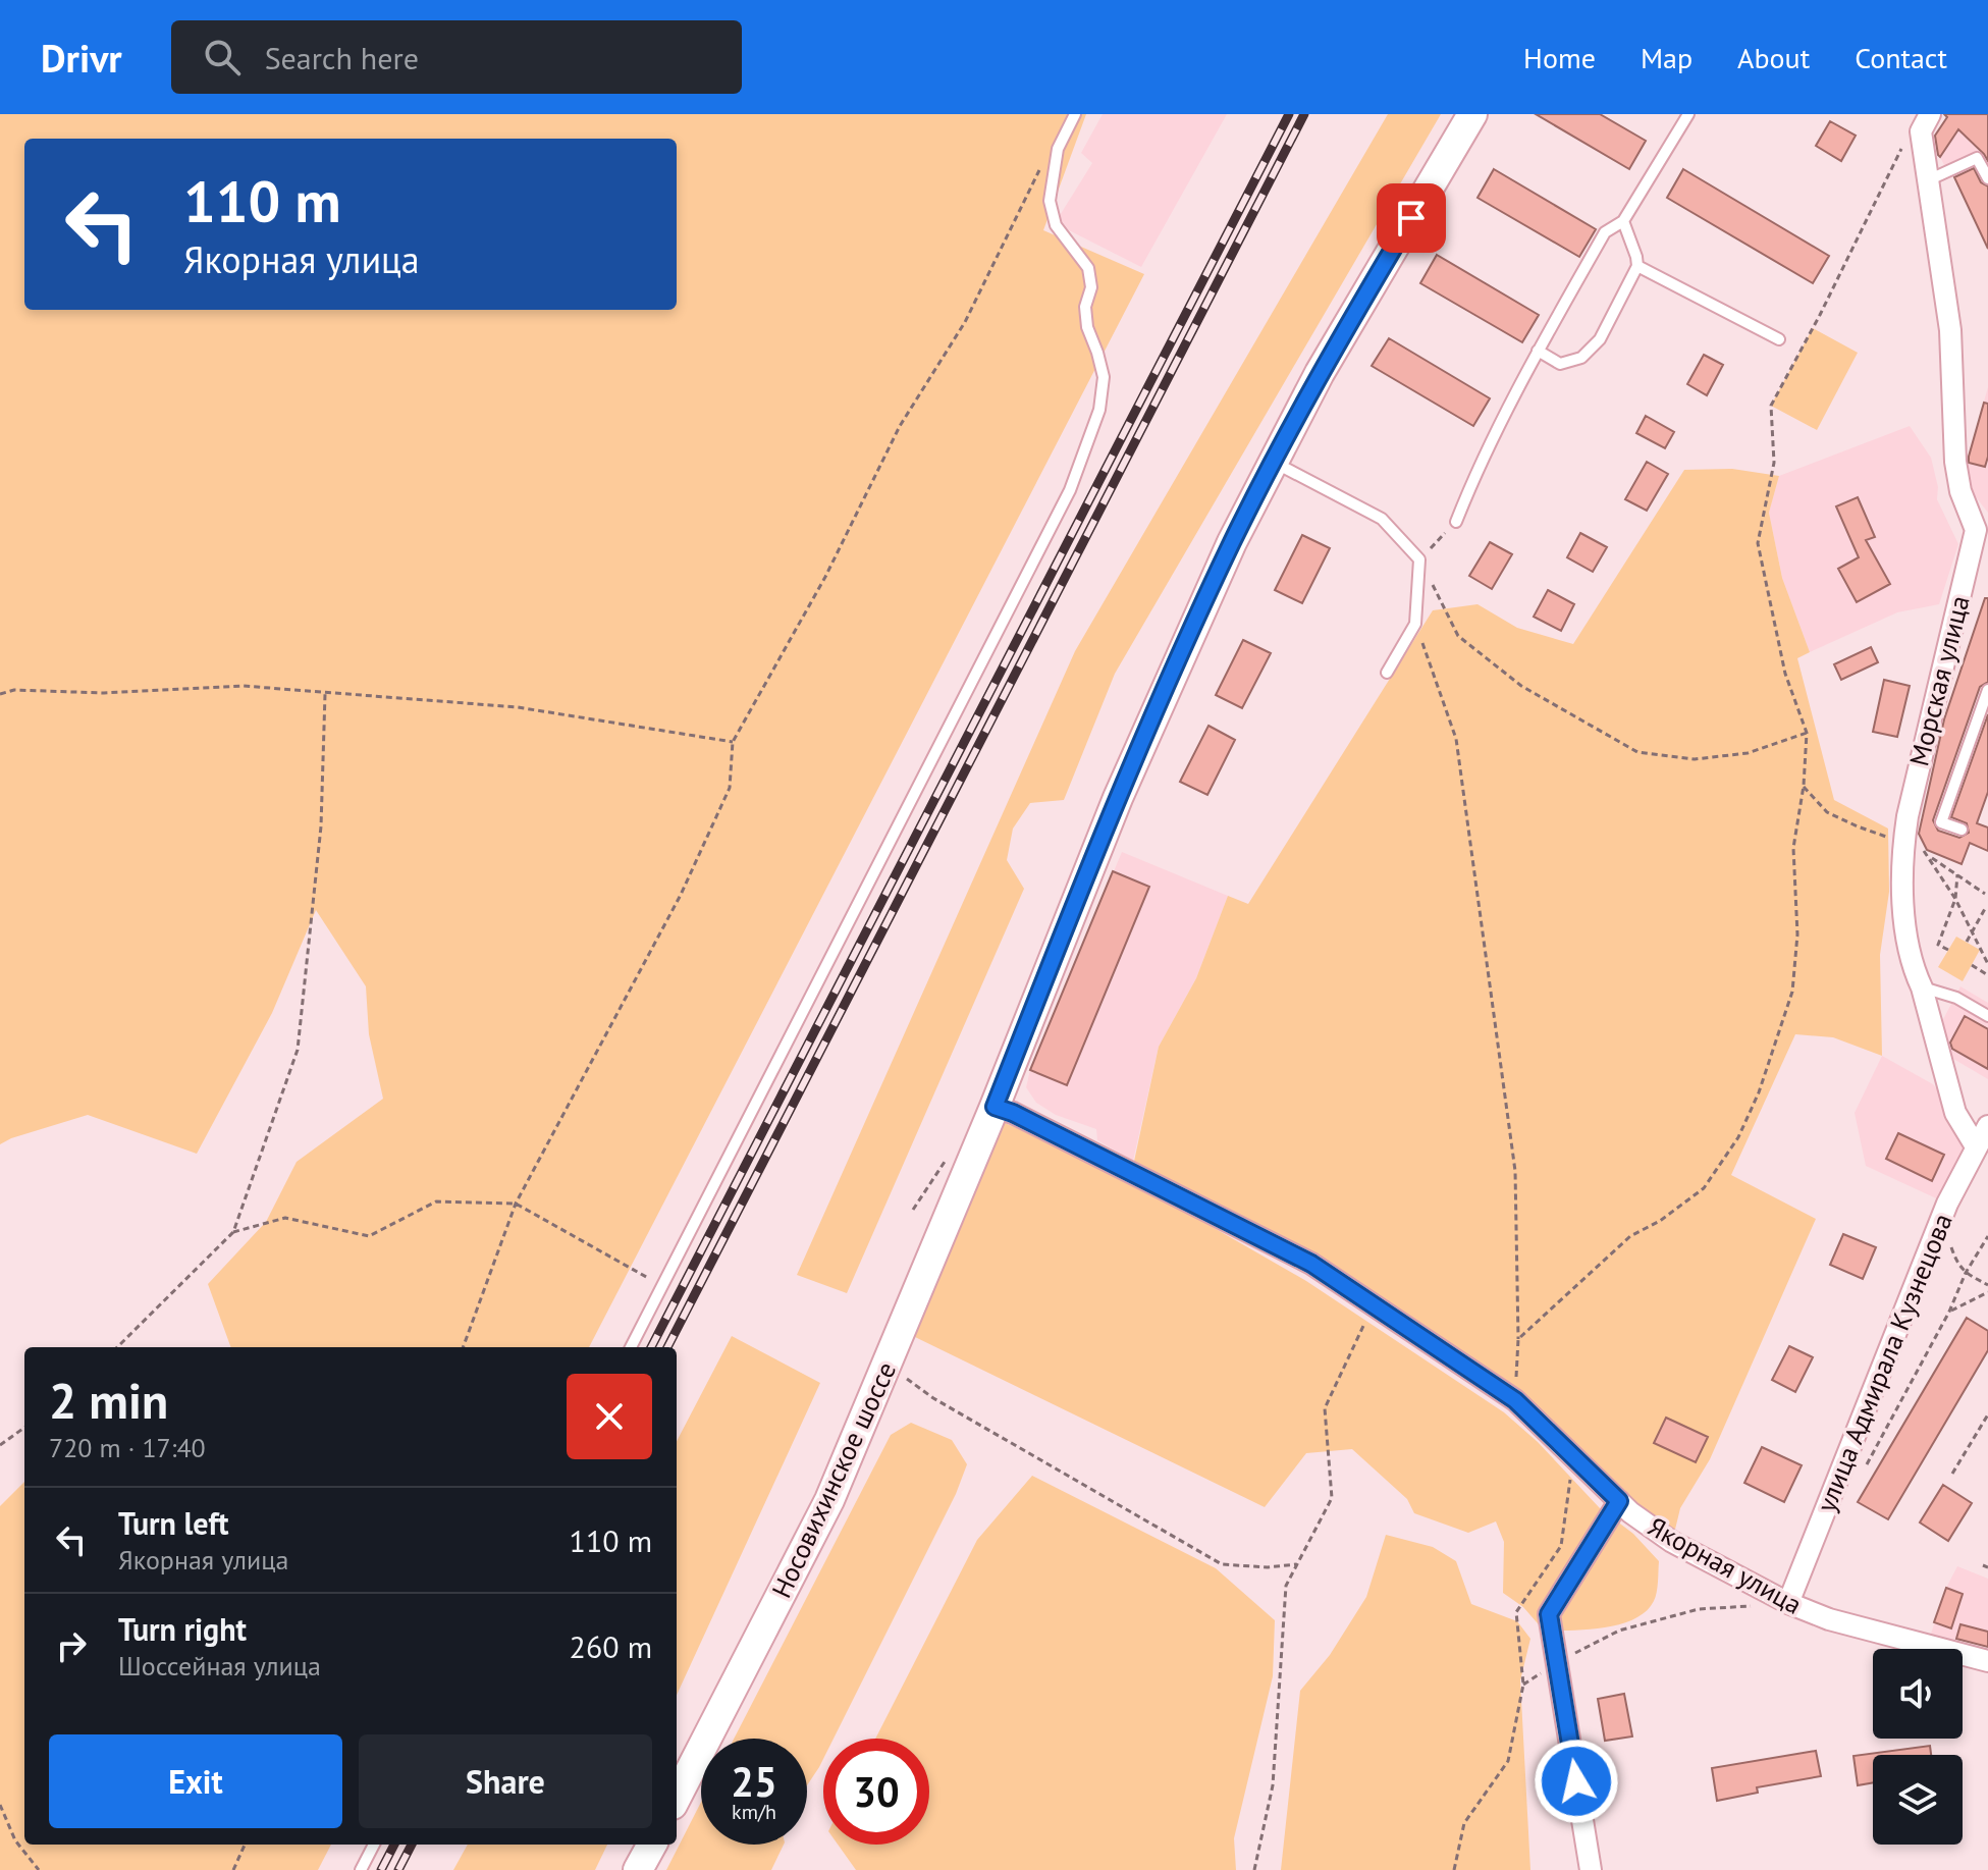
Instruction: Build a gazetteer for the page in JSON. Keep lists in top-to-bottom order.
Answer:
{
  "streets": {
    "main road": ["Носовихинское шоссе"],
    "street": ["Морская улица", "улица Адмирала Кузнецова", "Якорная улица"]
  },
  "crossings": [
    ["Морская улица", "улица Адмирала Кузнецова"],
    ["улица Адмирала Кузнецова", "Якорная улица"],
    ["Носовихинское шоссе", "Якорная улица"]
  ],
  "page": {
    "header": "Drivr",
    "search": "Search here",
    "nav": [
      "Home",
      "Map",
      "About",
      "Contact"
    ],
    "turn": ["110 m", "Якорная улица"],
    "heading": ["2 min", "720 m · 17:40"],
    "list": [
      {
        "name": "Turn left",
        "note": "Якорная улица",
        "value": "110 m"
      },
      {
        "name": "Turn right",
        "note": "Шоссейная улица",
        "value": "260 m"
      }
    ],
    "buttons": ["Exit", "Share"],
    "speed": "25 km/h",
    "limit": "30"
  }
}
